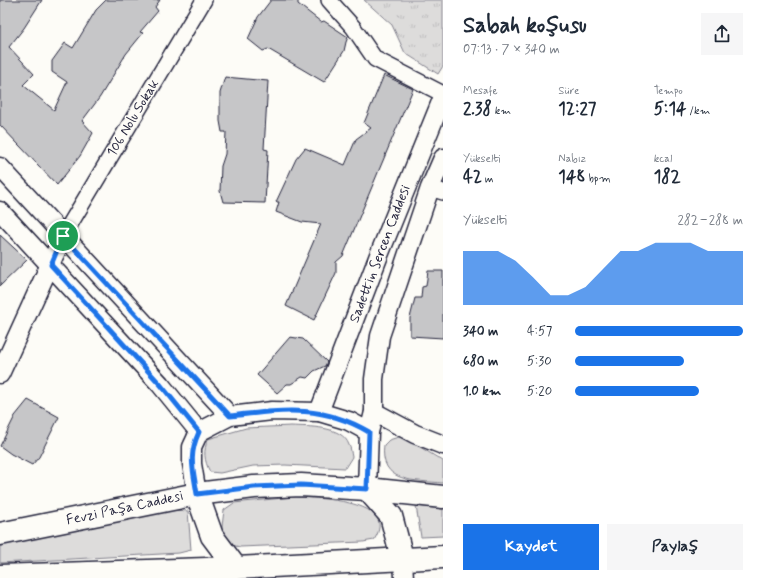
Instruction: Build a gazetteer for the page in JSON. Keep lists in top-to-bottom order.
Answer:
{
  "streets": {
    "main road": ["Fevzi Paşa Caddesi"],
    "street": ["106 Nolu Sokak", "Sadettin Sercen Caddesi"]
  },
  "crossings": [
    ["Sadettin Sercen Caddesi", "Fevzi Paşa Caddesi"]
  ],
  "page": {
    "heading": ["Sabah koşusu", "07:13 · 7 × 340 m"],
    "stats": [
      ["Mesafe", "2.38 km"],
      ["Süre", "12:27"],
      ["Tempo", "5:14 /km"],
      ["Yükselti", "42 m"],
      ["Nabız", "148 bpm"],
      ["kcal", "182"]
    ],
    "chart": ["Yükselti", "282–288 m"],
    "list": [
      {
        "name": "340 m",
        "note": "4:57"
      },
      {
        "name": "680 m",
        "note": "5:30"
      },
      {
        "name": "1.0 km",
        "note": "5:20"
      }
    ],
    "buttons": ["Kaydet", "Paylaş"]
  }
}
